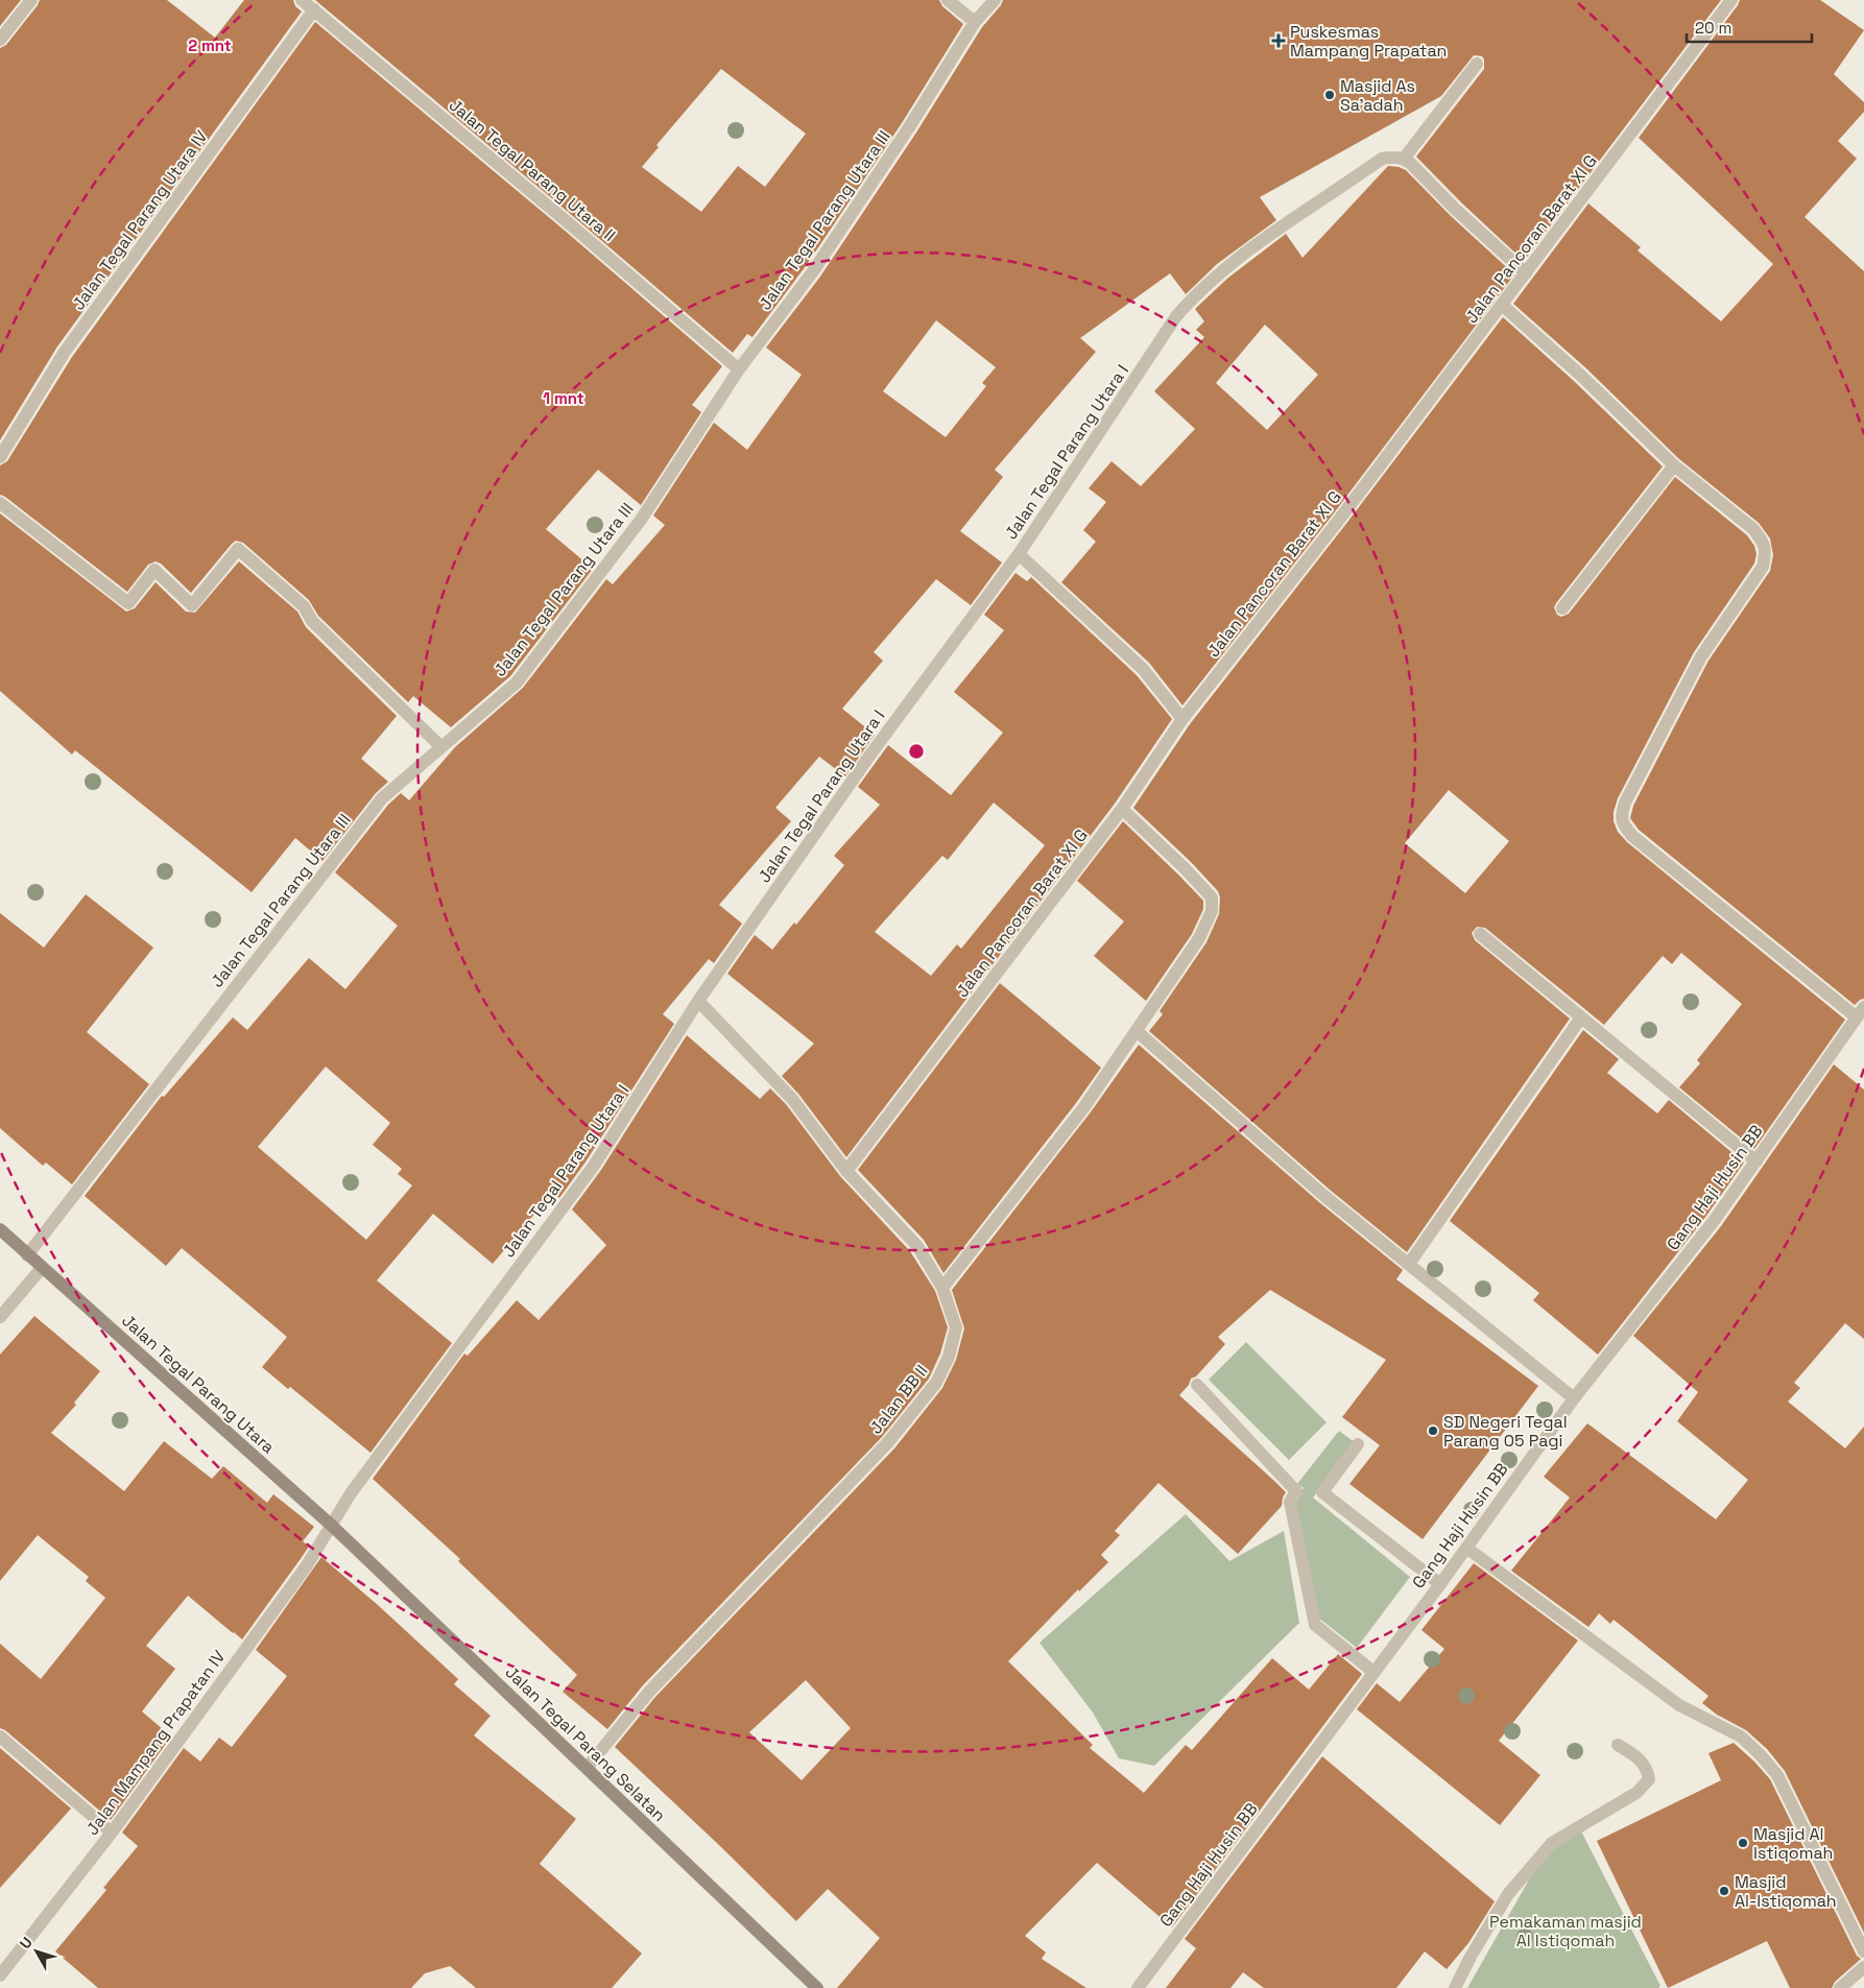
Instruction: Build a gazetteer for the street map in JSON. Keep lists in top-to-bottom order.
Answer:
{
  "streets": {
    "street": [
      "Jalan Tegal Parang Utara II",
      "Jalan Tegal Parang Utara IV",
      "Jalan Tegal Parang Utara III",
      "Jalan Pancoran Barat XI G",
      "Jalan Tegal Parang Utara I",
      "Gang Haji Husin BB",
      "Jalan Tegal Parang Utara",
      "Jalan BB II",
      "Jalan Mampang Prapatan IV",
      "Jalan Tegal Parang Selatan"
    ]
  },
  "crossings": [
    ["Jalan Tegal Parang Utara II", "Jalan Tegal Parang Utara IV"],
    ["Jalan Tegal Parang Utara II", "Jalan Tegal Parang Utara III"],
    ["Jalan Tegal Parang Utara III", "Jalan Tegal Parang Utara"],
    ["Jalan Pancoran Barat XI G", "Jalan BB II"],
    ["Jalan Tegal Parang Utara I", "Jalan Tegal Parang Utara"],
    ["Jalan Tegal Parang Utara I", "Jalan BB II"],
    ["Jalan Tegal Parang Utara I", "Jalan Mampang Prapatan IV"],
    ["Jalan Tegal Parang Utara I", "Jalan Tegal Parang Selatan"],
    ["Jalan Tegal Parang Utara", "Jalan Mampang Prapatan IV"],
    ["Jalan Tegal Parang Utara", "Jalan Tegal Parang Selatan"],
    ["Jalan BB II", "Jalan Tegal Parang Selatan"],
    ["Jalan Mampang Prapatan IV", "Jalan Tegal Parang Selatan"]
  ],
  "parks": ["Pemakaman masjid Al Istiqomah"],
  "places": {
    "health": ["Puskesmas Mampang Prapatan"],
    "other": [
      "Masjid As Sa'adah",
      "SD Negeri Tegal Parang 05 Pagi",
      "Masjid Al Istiqomah",
      "Masjid Al-Istiqomah"
    ]
  },
  "scale_bar": "20 m",
  "north": "top left",
  "rings": ["2 mnt", "1 mnt"]
}
